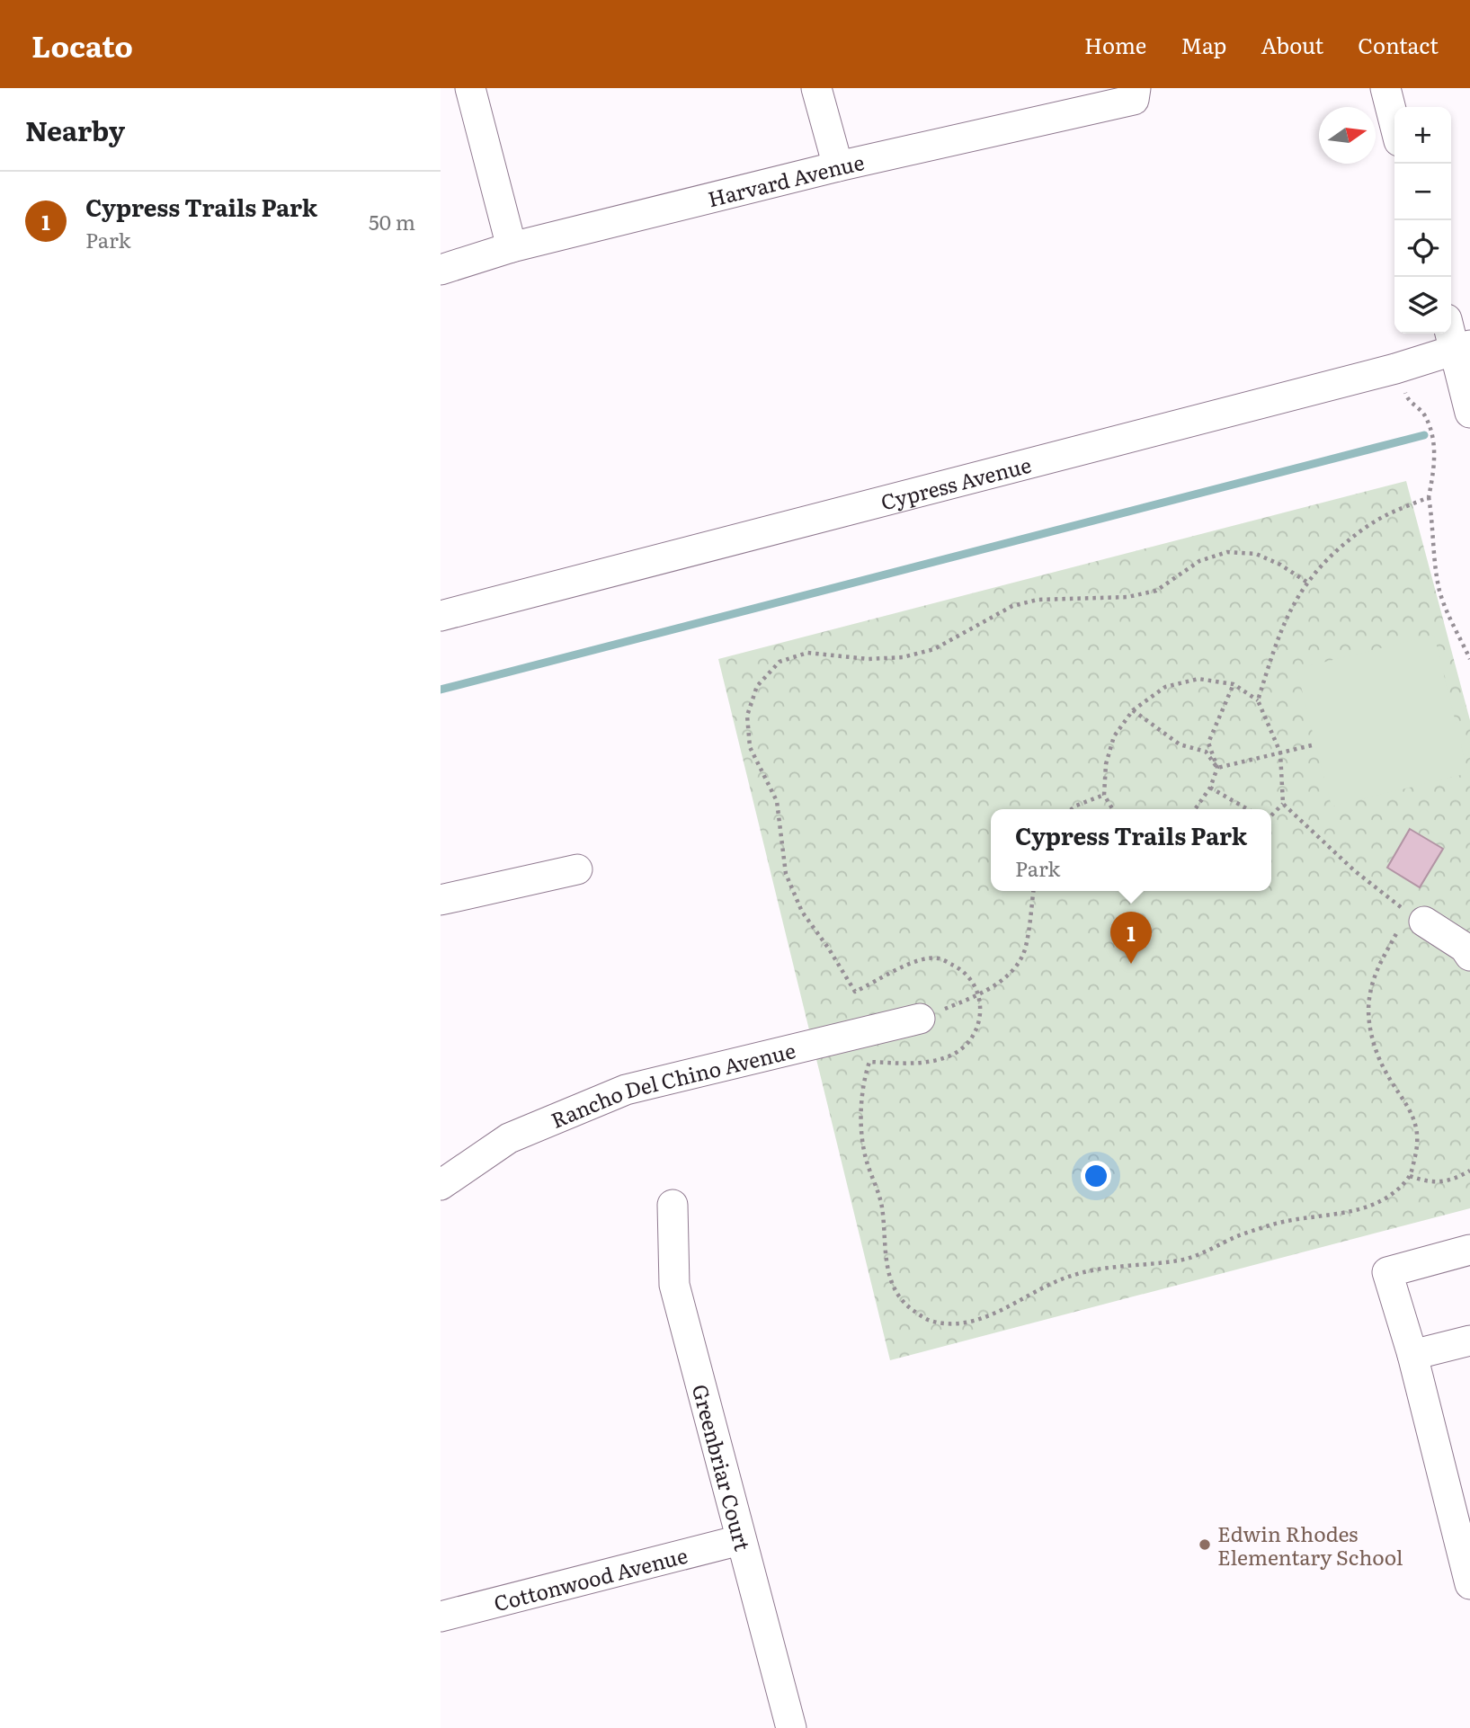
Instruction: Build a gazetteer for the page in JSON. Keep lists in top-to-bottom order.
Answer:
{
  "streets": {
    "street": [
      "Harvard Avenue",
      "Cypress Avenue",
      "Rancho Del Chino Avenue",
      "Greenbriar Court",
      "Cottonwood Avenue"
    ]
  },
  "crossings": [
    ["Greenbriar Court", "Cottonwood Avenue"]
  ],
  "places": ["Edwin Rhodes Elementary School"],
  "north": "right",
  "page": {
    "header": "Locato",
    "nav": [
      "Home",
      "Map",
      "About",
      "Contact"
    ],
    "heading": "Nearby",
    "map_buttons": ["+", "−"],
    "list": [
      {
        "mark": "1",
        "name": "Cypress Trails Park",
        "note": "Park",
        "value": "50 m"
      }
    ],
    "popup": ["Cypress Trails Park", "Park"],
    "pins": "1"
  }
}
